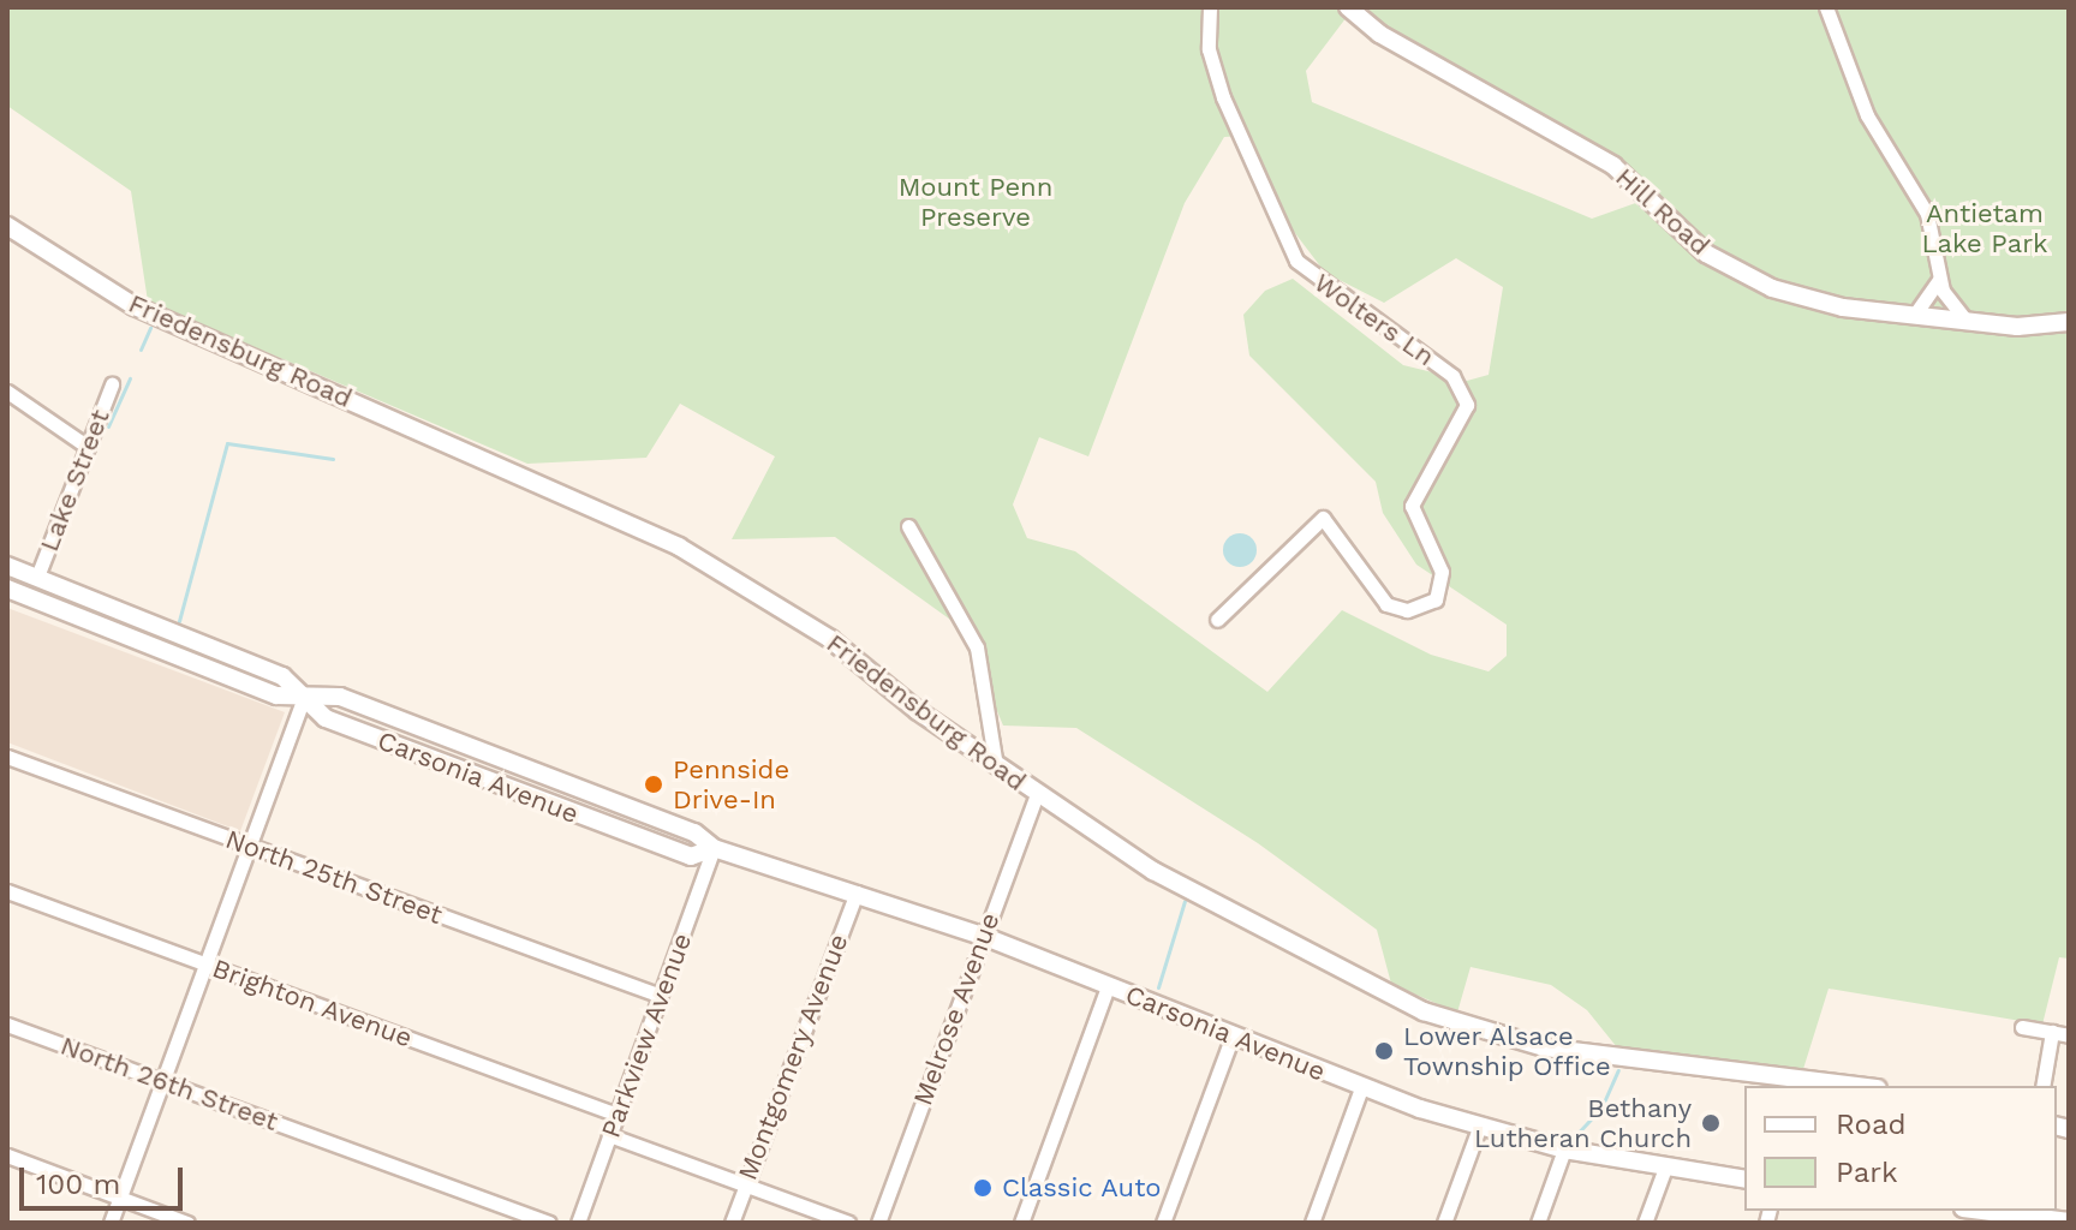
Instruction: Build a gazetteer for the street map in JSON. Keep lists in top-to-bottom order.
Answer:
{
  "streets": {
    "street": [
      "Hill Road",
      "Wolters Ln",
      "Friedensburg Road",
      "Lake Street",
      "Carsonia Avenue",
      "North 25th Street",
      "Brighton Avenue",
      "Melrose Avenue",
      "Parkview Avenue",
      "Montgomery Avenue",
      "North 26th Street"
    ]
  },
  "crossings": [
    ["Friedensburg Road", "Melrose Avenue"],
    ["Lake Street", "Carsonia Avenue"],
    ["Carsonia Avenue", "Melrose Avenue"],
    ["Carsonia Avenue", "Parkview Avenue"],
    ["Carsonia Avenue", "Montgomery Avenue"],
    ["North 25th Street", "Parkview Avenue"],
    ["Brighton Avenue", "Parkview Avenue"]
  ],
  "parks": ["Mount Penn Preserve", "Antietam Lake Park"],
  "places": [
    "Pennside Drive-In",
    "Lower Alsace Township Office",
    "Bethany Lutheran Church",
    "Classic Auto"
  ],
  "legend": ["Road", "Park"],
  "scale_bar": "100 m"
}
